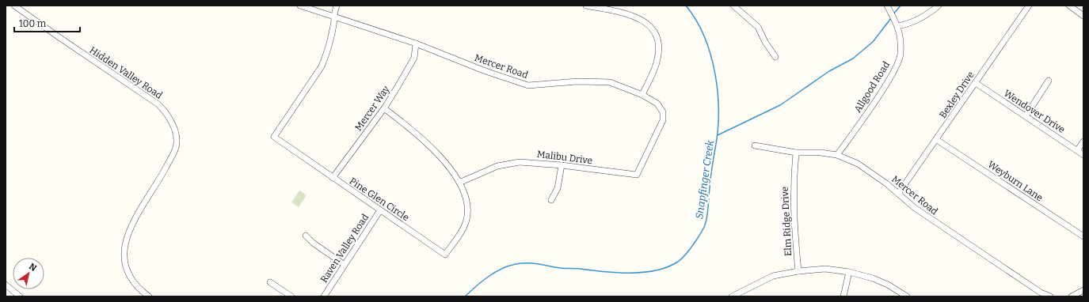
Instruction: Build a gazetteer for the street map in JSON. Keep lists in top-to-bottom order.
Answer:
{
  "streets": {
    "street": [
      "Mercer Road",
      "Hidden Valley Road",
      "Allgood Road",
      "Bexley Drive",
      "Mercer Way",
      "Wendover Drive",
      "Malibu Drive",
      "Weyburn Lane",
      "Pine Glen Circle",
      "Elm Ridge Drive",
      "Raven Valley Road"
    ]
  },
  "crossings": [
    ["Mercer Road", "Allgood Road"],
    ["Mercer Road", "Bexley Drive"],
    ["Mercer Road", "Mercer Way"],
    ["Mercer Road", "Malibu Drive"],
    ["Mercer Road", "Pine Glen Circle"],
    ["Mercer Road", "Elm Ridge Drive"],
    ["Bexley Drive", "Wendover Drive"],
    ["Bexley Drive", "Weyburn Lane"],
    ["Mercer Way", "Pine Glen Circle"],
    ["Malibu Drive", "Pine Glen Circle"],
    ["Pine Glen Circle", "Raven Valley Road"]
  ],
  "water": ["Snapfinger Creek"],
  "scale_bar": "100 m",
  "north": "top right"
}
